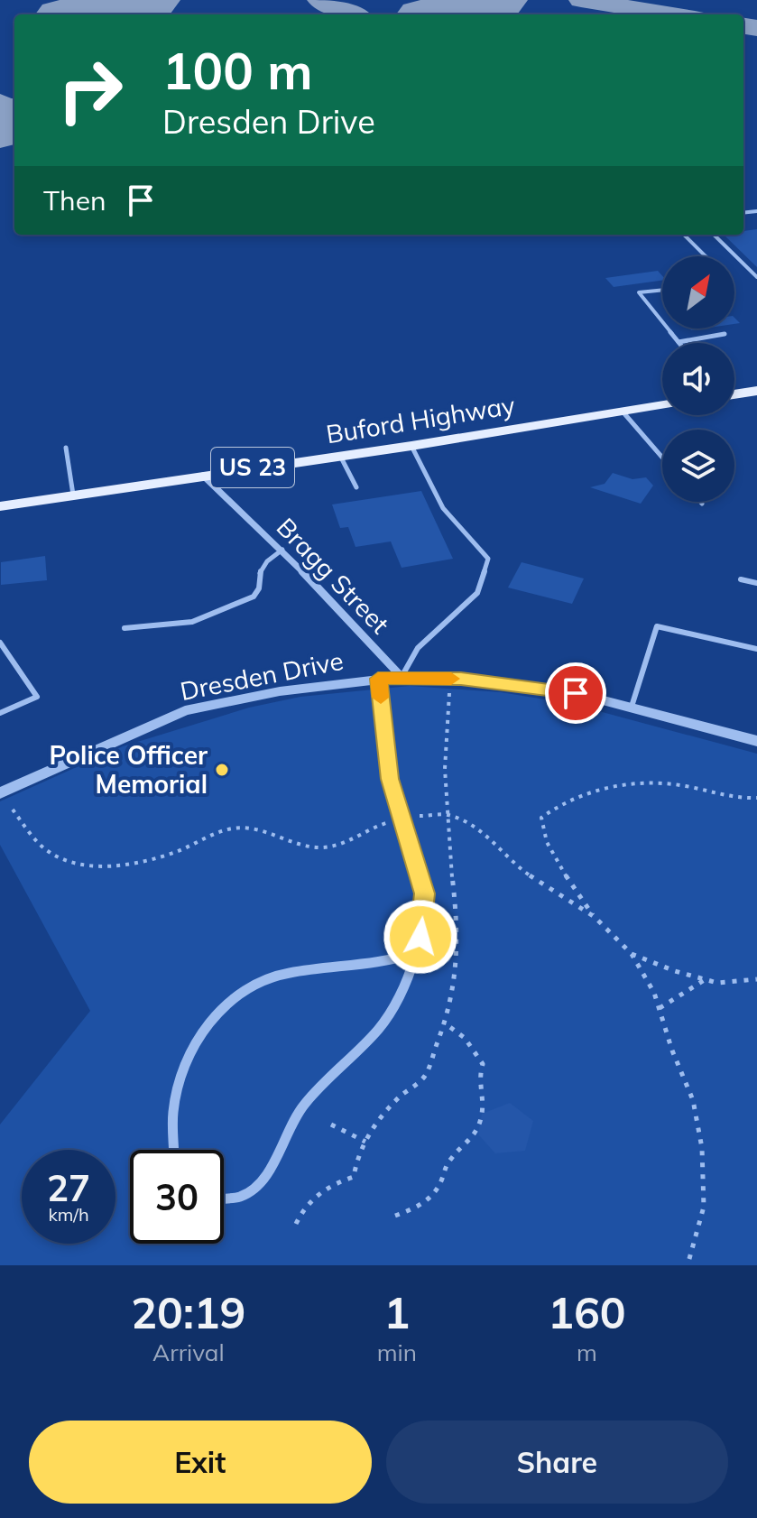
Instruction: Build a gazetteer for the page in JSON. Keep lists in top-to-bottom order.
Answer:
{
  "streets": {
    "main road": ["Buford Highway", "US 23"],
    "street": ["Bragg Street", "Dresden Drive"]
  },
  "crossings": [
    ["Buford Highway", "Bragg Street"],
    ["Bragg Street", "Dresden Drive"]
  ],
  "places": ["Police Officer Memorial"],
  "north": "top right",
  "page": {
    "turn": ["100 m", "Dresden Drive"],
    "then": "Then",
    "speed": "27 km/h",
    "limit": "30",
    "eta": [
      "20:19",
      "Arrival",
      "1",
      "min",
      "160",
      "m"
    ],
    "buttons": ["Exit", "Share"]
  }
}
